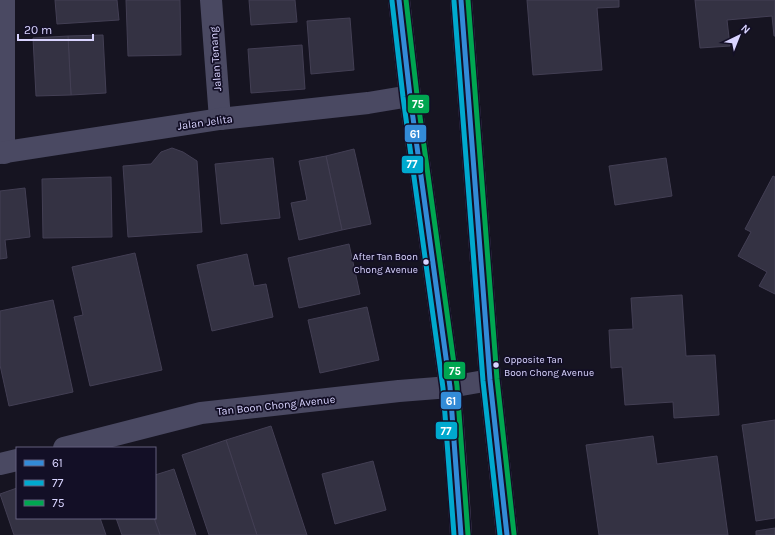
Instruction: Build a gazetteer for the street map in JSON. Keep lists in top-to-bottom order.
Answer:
{
  "streets": {
    "street": ["Jalan Tenang", "Jalan Jelita", "Tan Boon Chong Avenue"]
  },
  "crossings": [
    ["Jalan Tenang", "Jalan Jelita"]
  ],
  "places": ["After Tan Boon Chong Avenue", "Opposite Tan Boon Chong Avenue"],
  "lines": ["transit line 61", "transit line 75", "transit line 77"],
  "legend": ["61", "77", "75"],
  "scale_bar": "20 m",
  "north": "top right"
}
